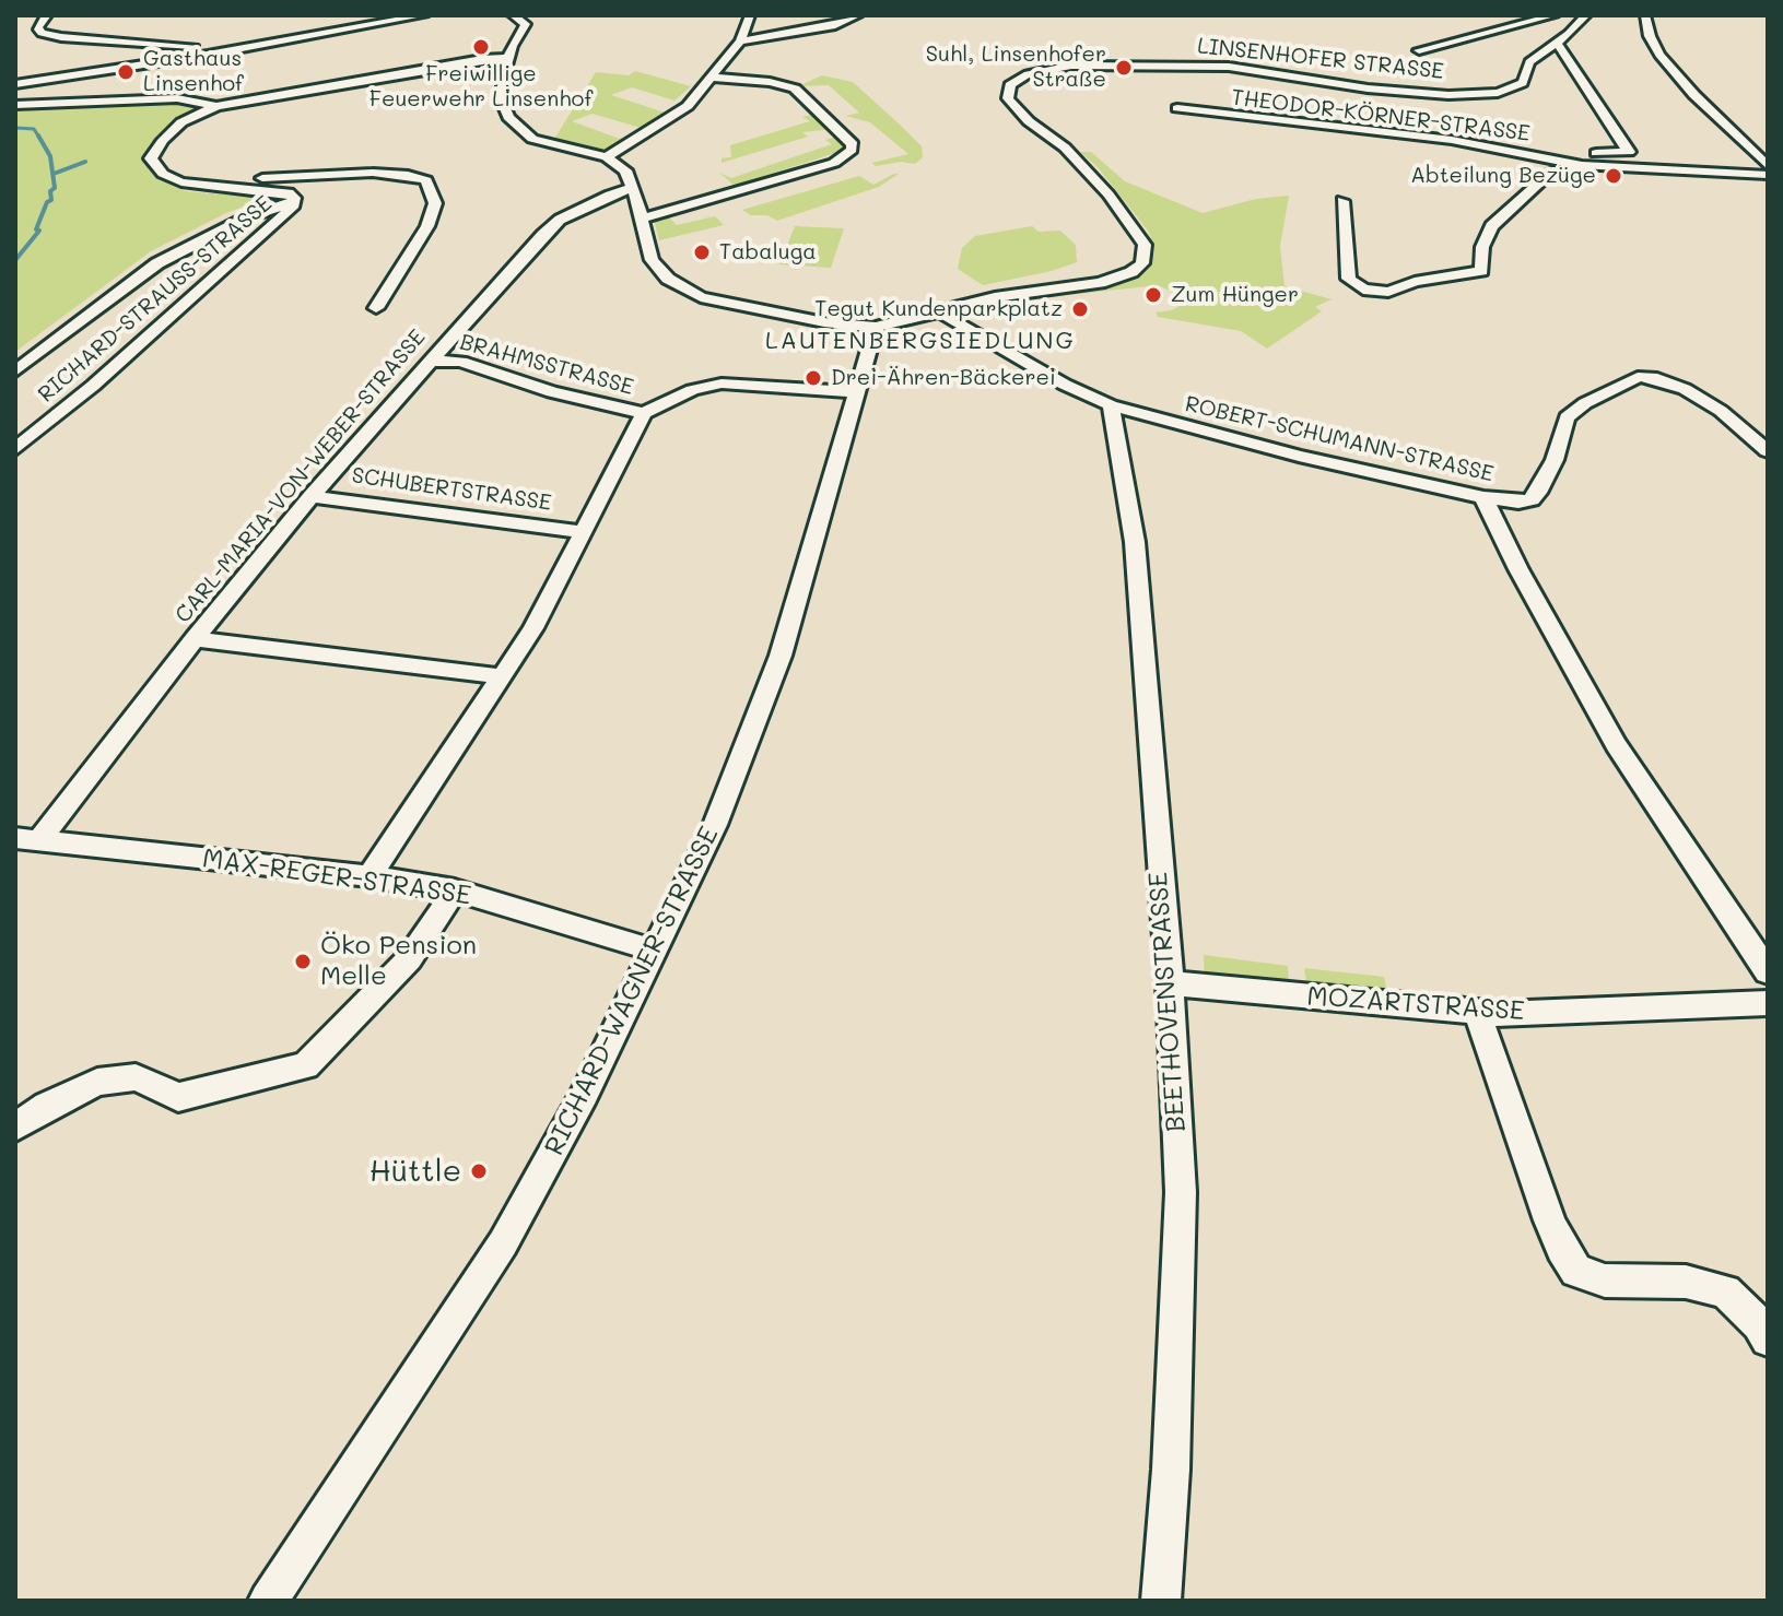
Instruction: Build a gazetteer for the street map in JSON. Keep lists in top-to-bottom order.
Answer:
{
  "streets": {
    "street": [
      "LINSENHOFER STRASSE",
      "THEODOR-KÖRNER-STRASSE",
      "RICHARD-STRAUSS-STRASSE",
      "BRAHMSSTRASSE",
      "ROBERT-SCHUMANN-STRASSE",
      "CARL-MARIA-VON-WEBER-STRASSE",
      "SCHUBERTSTRASSE",
      "MAX-REGER-STRASSE",
      "RICHARD-WAGNER-STRASSE",
      "BEETHOVENSTRASSE",
      "MOZARTSTRASSE"
    ]
  },
  "crossings": [
    ["LINSENHOFER STRASSE", "ROBERT-SCHUMANN-STRASSE"],
    ["LINSENHOFER STRASSE", "CARL-MARIA-VON-WEBER-STRASSE"],
    ["LINSENHOFER STRASSE", "RICHARD-WAGNER-STRASSE"],
    ["BRAHMSSTRASSE", "CARL-MARIA-VON-WEBER-STRASSE"],
    ["BRAHMSSTRASSE", "RICHARD-WAGNER-STRASSE"],
    ["ROBERT-SCHUMANN-STRASSE", "BEETHOVENSTRASSE"],
    ["CARL-MARIA-VON-WEBER-STRASSE", "SCHUBERTSTRASSE"],
    ["CARL-MARIA-VON-WEBER-STRASSE", "MAX-REGER-STRASSE"],
    ["MAX-REGER-STRASSE", "RICHARD-WAGNER-STRASSE"],
    ["BEETHOVENSTRASSE", "MOZARTSTRASSE"]
  ],
  "districts": ["LAUTENBERGSIEDLUNG"],
  "places": [
    "Freiwillige Feuerwehr Linsenhof",
    "Suhl, Linsenhofer Straße",
    "Gasthaus Linsenhof",
    "Abteilung Bezüge",
    "Tabaluga",
    "Zum Hünger",
    "Tegut Kundenparkplatz",
    "Drei-Ähren-Bäckerei",
    "Öko Pension Melle",
    "Hüttle"
  ]
}
